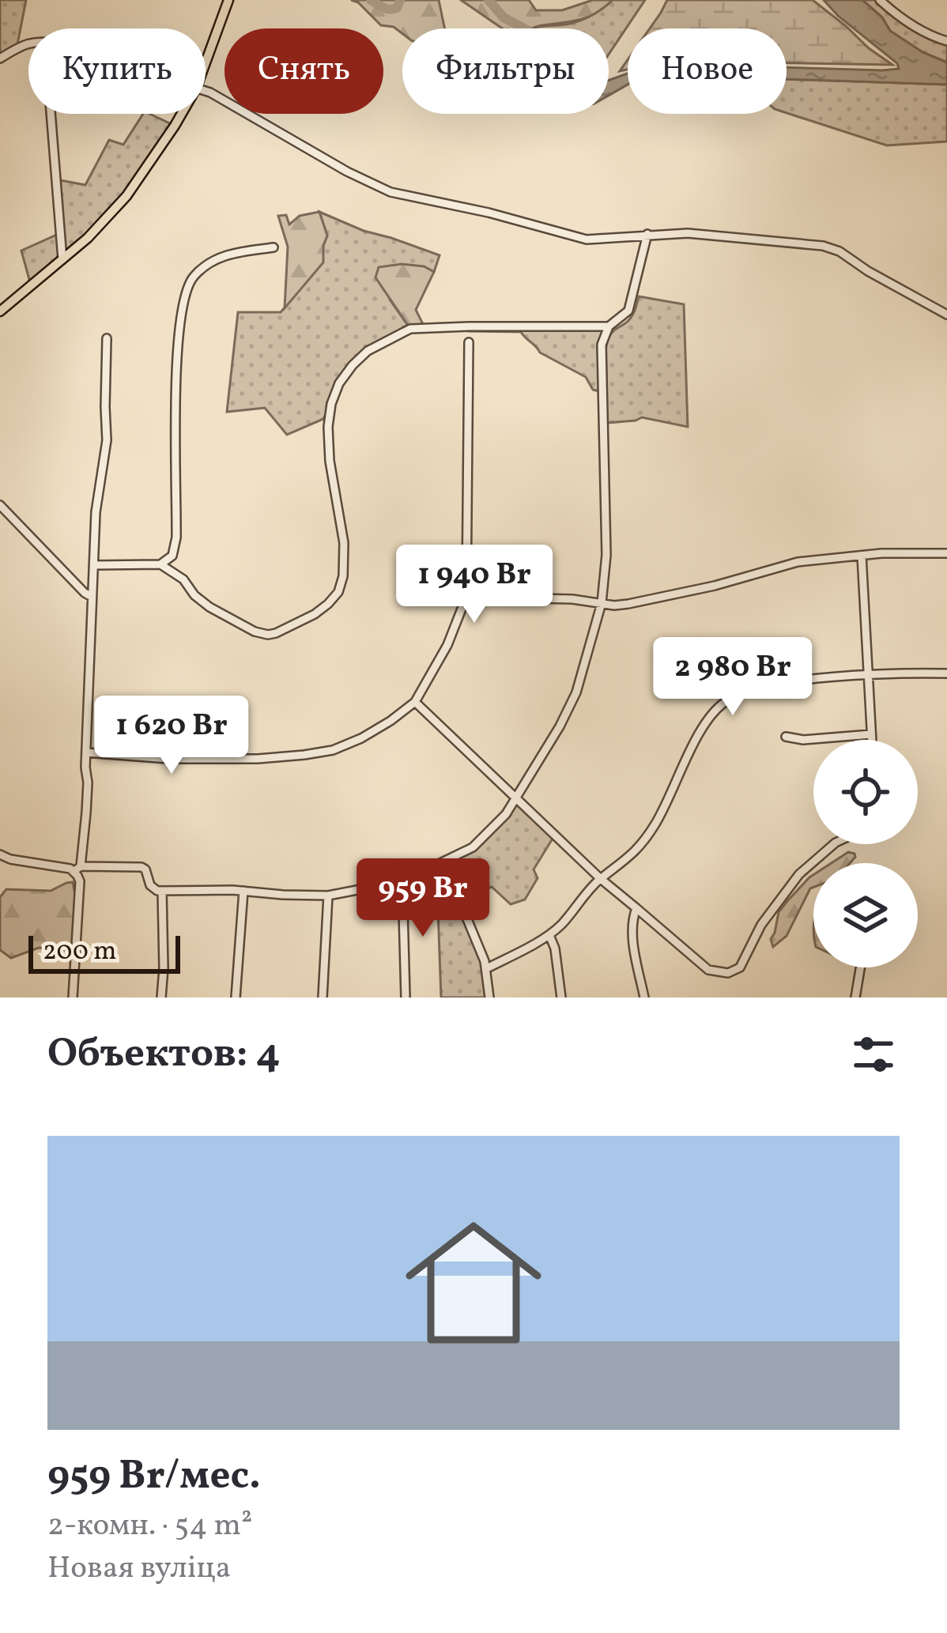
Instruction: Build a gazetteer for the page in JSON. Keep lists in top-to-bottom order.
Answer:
{
  "scale_bar": "200 m",
  "page": {
    "chip": [
      "Купить",
      "Снять",
      "Фильтры",
      "Новое"
    ],
    "price": [
      "1 940 Br",
      "2 980 Br",
      "1 620 Br",
      "959 Br"
    ],
    "scale": "200 m",
    "heading": "Объектов: 4",
    "list": [
      {
        "name": "959 Br/мес.",
        "note": "2-комн. · 54 m² · Новая вуліца"
      }
    ]
  }
}
